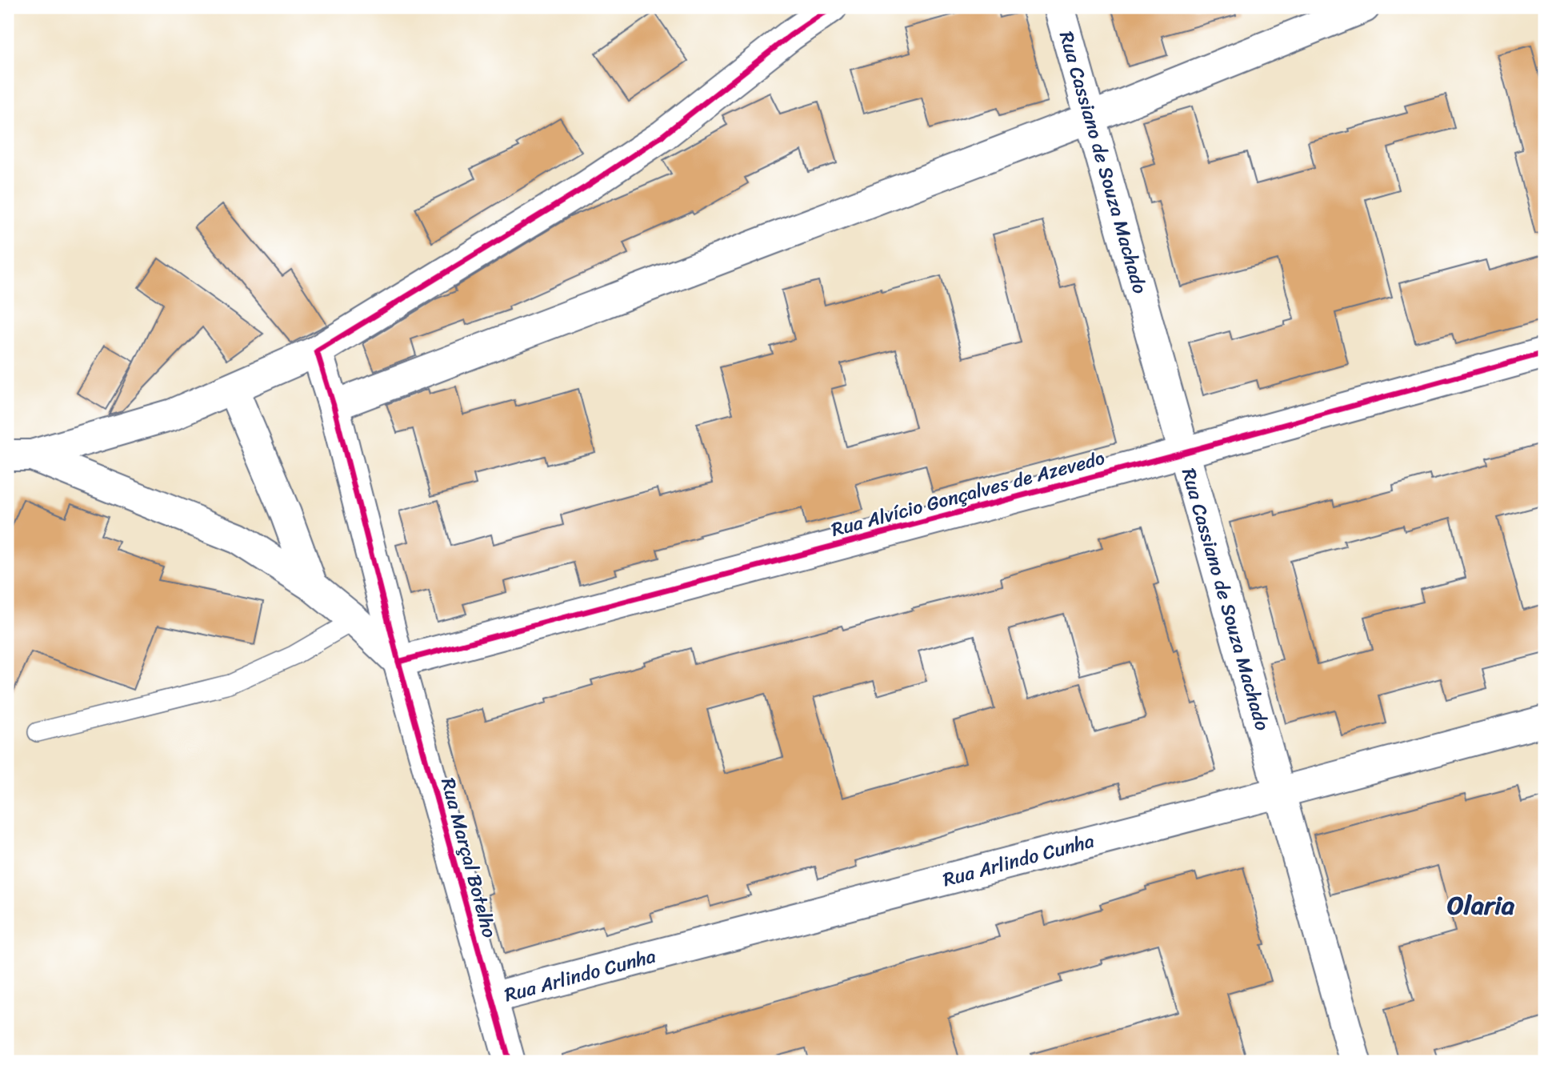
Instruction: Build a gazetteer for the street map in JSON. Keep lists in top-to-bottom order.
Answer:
{
  "streets": {
    "street": [
      "Rua Cassiano de Souza Machado",
      "Rua Alvício Gonçalves de Azevedo",
      "Rua Marçal Botelho",
      "Rua Arlindo Cunha"
    ]
  },
  "crossings": [
    ["Rua Cassiano de Souza Machado", "Rua Alvício Gonçalves de Azevedo"],
    ["Rua Cassiano de Souza Machado", "Rua Arlindo Cunha"],
    ["Rua Alvício Gonçalves de Azevedo", "Rua Marçal Botelho"],
    ["Rua Marçal Botelho", "Rua Arlindo Cunha"]
  ],
  "districts": ["Olaria"]
}
